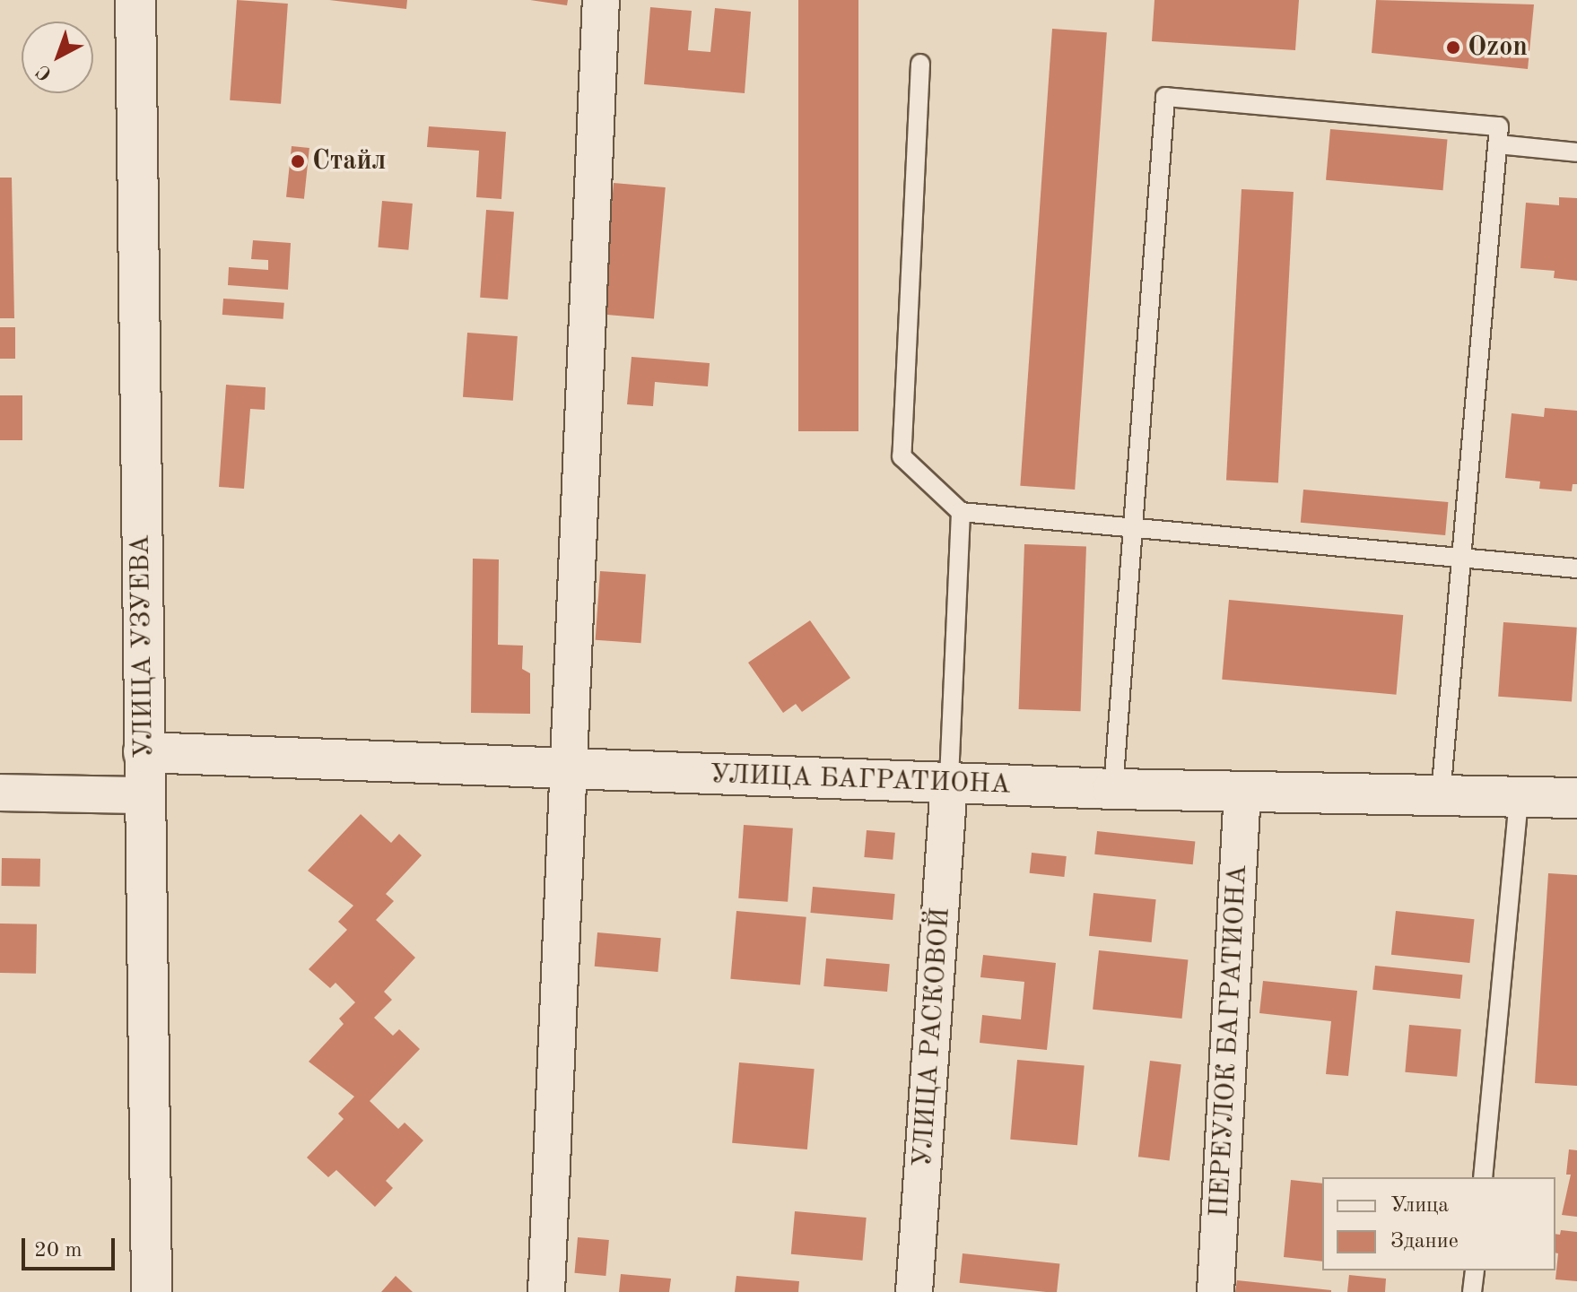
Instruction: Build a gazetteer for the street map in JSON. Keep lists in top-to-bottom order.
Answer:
{
  "streets": {
    "street": [
      "УЛИЦА УЗУЕВА",
      "УЛИЦА БАГРАТИОНА",
      "УЛИЦА РАСКОВОЙ",
      "ПЕРЕУЛОК БАГРАТИОНА"
    ]
  },
  "crossings": [
    ["УЛИЦА УЗУЕВА", "УЛИЦА БАГРАТИОНА"],
    ["УЛИЦА БАГРАТИОНА", "УЛИЦА РАСКОВОЙ"],
    ["УЛИЦА БАГРАТИОНА", "ПЕРЕУЛОК БАГРАТИОНА"]
  ],
  "places": ["Ozon", "Стайл"],
  "legend": ["Улица", "Здание"],
  "scale_bar": "20 m",
  "north": "bottom left"
}
